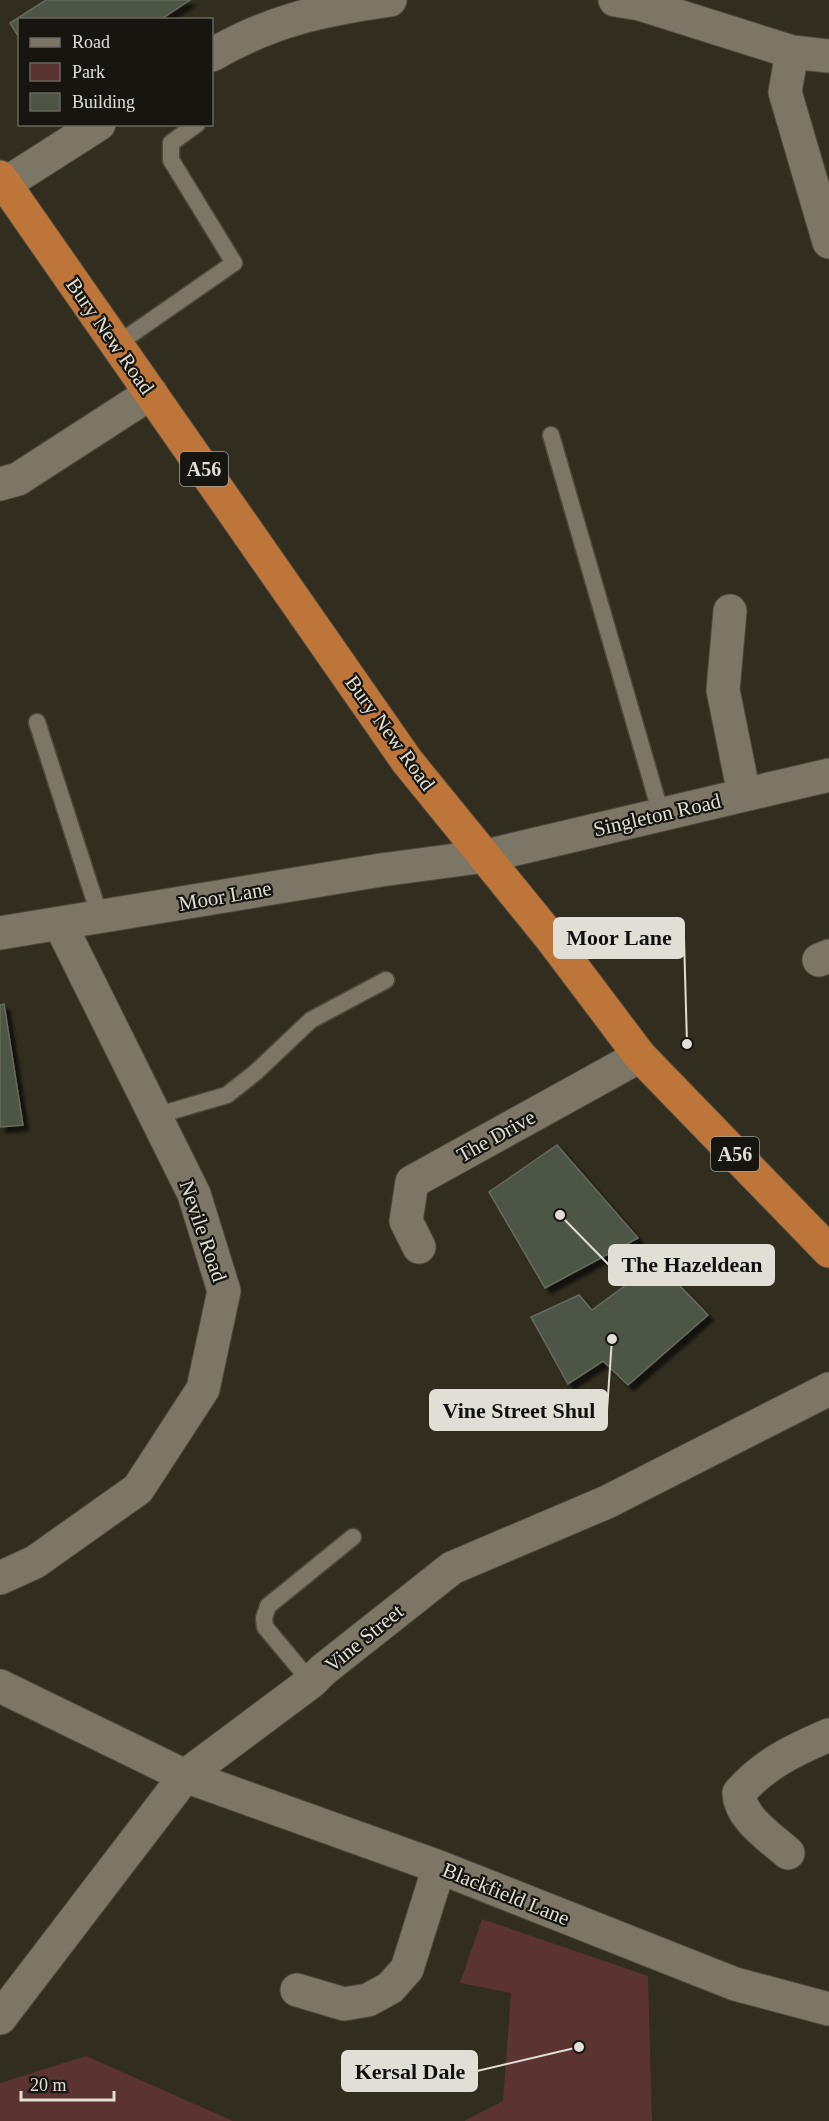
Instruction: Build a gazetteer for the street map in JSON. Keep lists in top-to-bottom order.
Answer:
{
  "streets": {
    "highway": ["Bury New Road", "A56"],
    "street": [
      "Singleton Road",
      "Moor Lane",
      "The Drive",
      "Nevile Road",
      "Vine Street",
      "Blackfield Lane"
    ]
  },
  "crossings": [
    ["Bury New Road", "Singleton Road"],
    ["Bury New Road", "Moor Lane"],
    ["Bury New Road", "The Drive"],
    ["Singleton Road", "Moor Lane"],
    ["Moor Lane", "Nevile Road"],
    ["Vine Street", "Blackfield Lane"]
  ],
  "places": [
    "Moor Lane",
    "The Hazeldean",
    "Vine Street Shul",
    "Kersal Dale"
  ],
  "legend": ["Road", "Park", "Building"],
  "scale_bar": "20 m"
}
